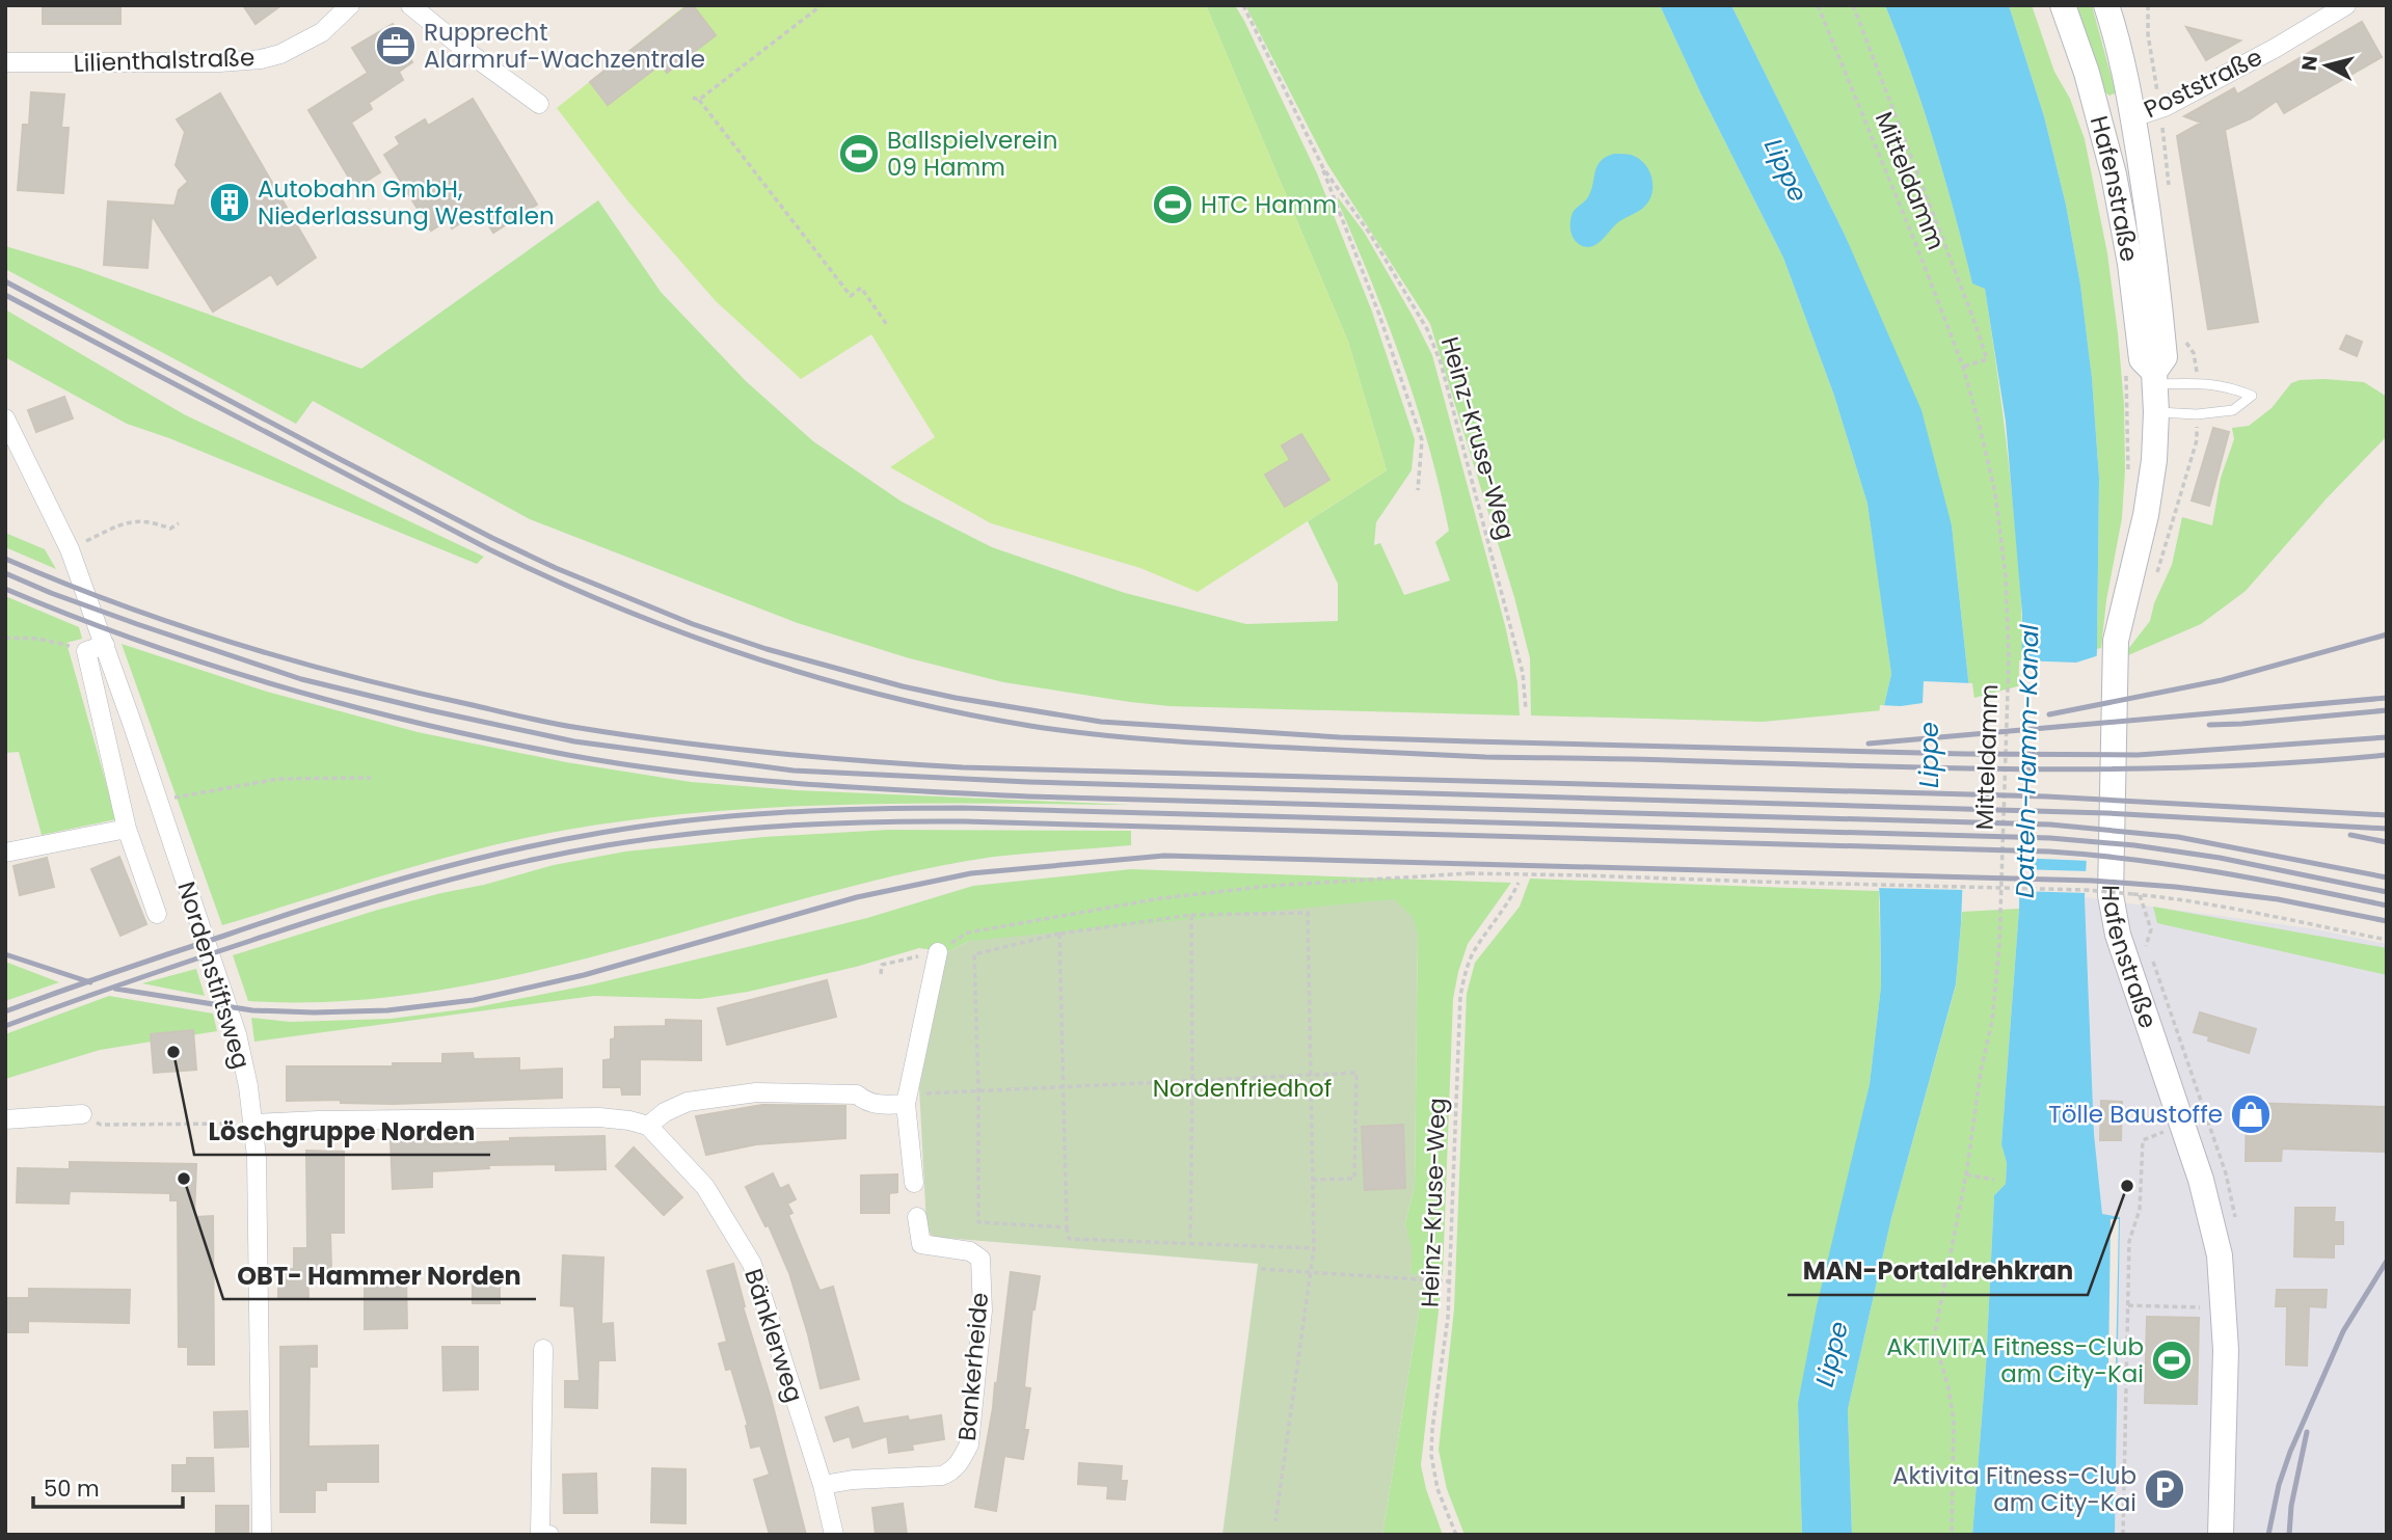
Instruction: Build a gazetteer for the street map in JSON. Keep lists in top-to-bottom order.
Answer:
{
  "streets": {
    "main road": ["Hafenstraße"],
    "street": [
      "Lilienthalstraße",
      "Poststraße",
      "Nordenstiftsweg",
      "Bänklerweg",
      "Bankerheide"
    ],
    "path": ["Mitteldamm", "Heinz-Kruse-Weg"]
  },
  "crossings": [
    ["Poststraße", "Hafenstraße"],
    ["Bänklerweg", "Bankerheide"]
  ],
  "water": ["Lippe", "Datteln-Hamm-Kanal"],
  "parks": ["Nordenfriedhof"],
  "places": {
    "office": ["Rupprecht Alarmruf-Wachzentrale"],
    "sports": ["Ballspielverein 09 Hamm", "HTC Hamm", "AKTIVITA Fitness-Club am City-Kai"],
    "building": ["Autobahn GmbH, Niederlassung Westfalen"],
    "other": ["Löschgruppe Norden", "OBT- Hammer Norden", "MAN-Portaldrehkran"],
    "shop": ["Tölle Baustoffe"],
    "parking": ["Aktivita Fitness-Club am City-Kai"]
  },
  "scale_bar": "50 m",
  "north": "left"
}
